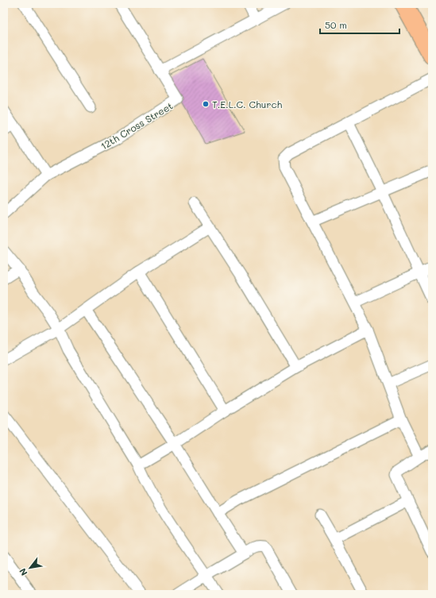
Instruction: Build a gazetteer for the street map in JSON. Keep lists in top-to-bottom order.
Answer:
{
  "streets": {
    "street": ["12th Cross Street"]
  },
  "places": ["T.E.L.C. Church"],
  "scale_bar": "50 m",
  "north": "bottom left"
}
